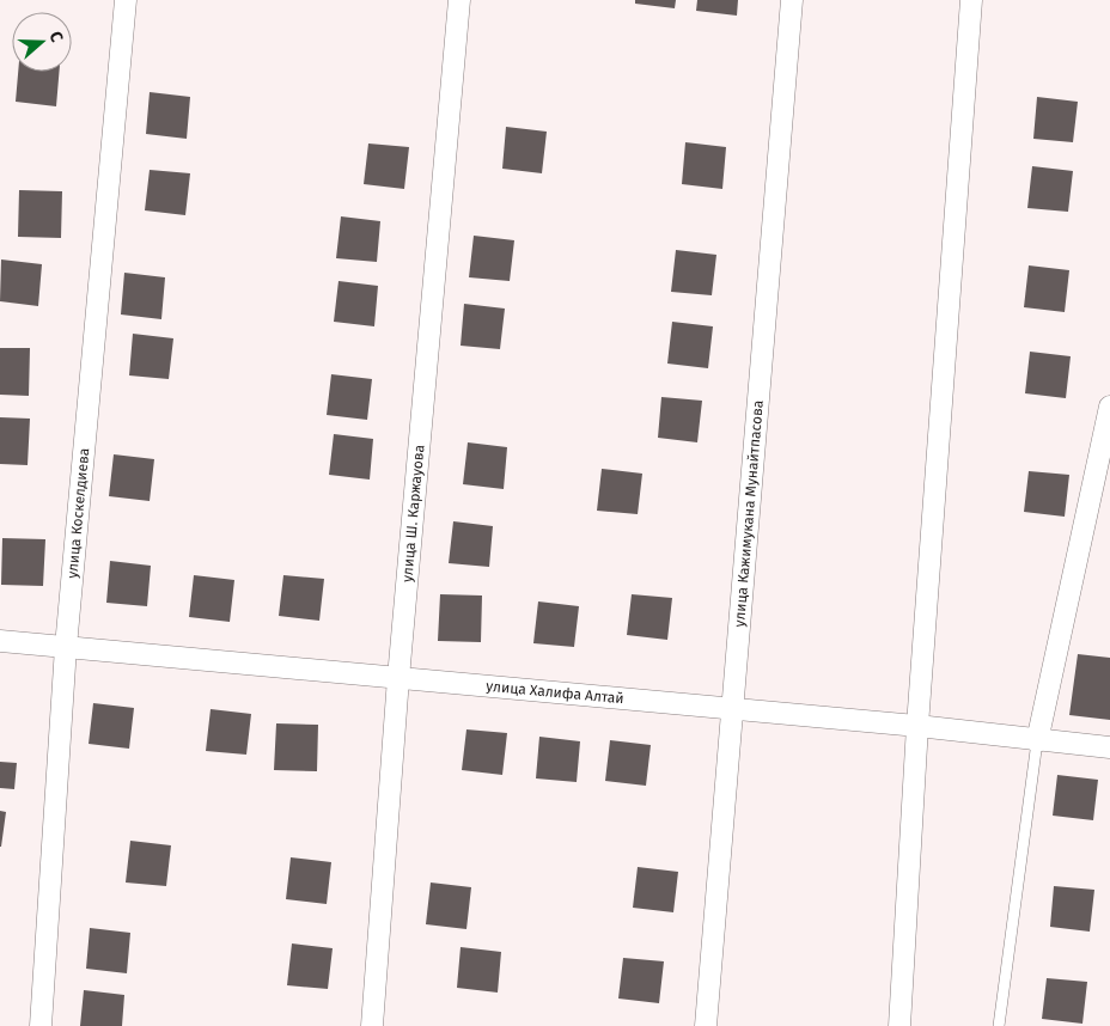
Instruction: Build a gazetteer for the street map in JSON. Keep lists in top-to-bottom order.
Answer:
{
  "streets": {
    "street": [
      "улица Коскелдиева",
      "улица Ш. Каржауова",
      "улица Кажимукана Мунайтпасова",
      "улица Халифа Алтай"
    ]
  },
  "crossings": [
    ["улица Коскелдиева", "улица Халифа Алтай"],
    ["улица Ш. Каржауова", "улица Халифа Алтай"],
    ["улица Кажимукана Мунайтпасова", "улица Халифа Алтай"]
  ],
  "north": "right"
}
